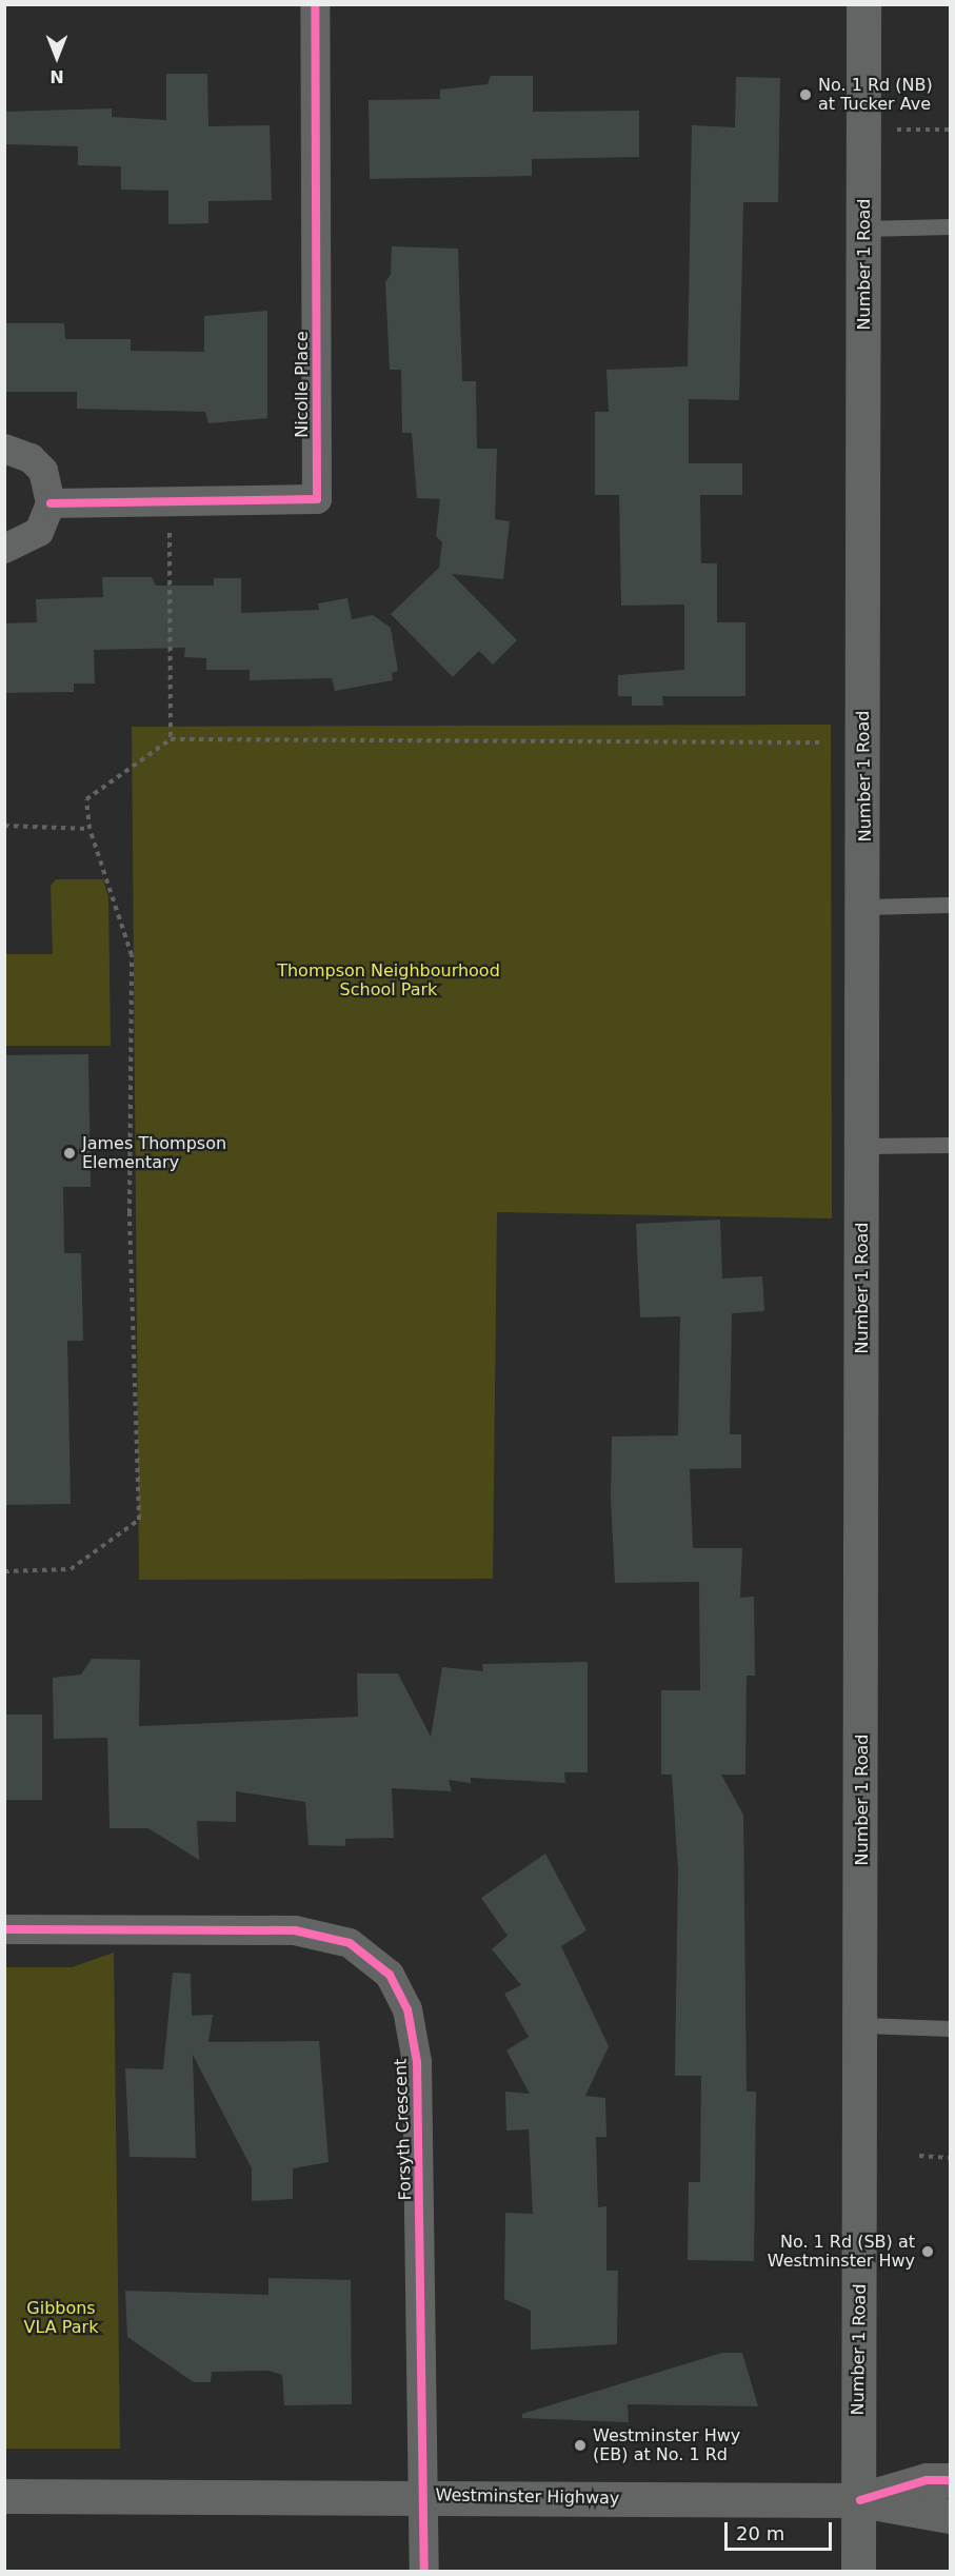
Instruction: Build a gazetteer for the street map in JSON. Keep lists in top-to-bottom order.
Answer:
{
  "streets": {
    "main road": ["Number 1 Road", "Westminster Highway"],
    "street": ["Nicolle Place", "Forsyth Crescent"]
  },
  "crossings": [
    ["Number 1 Road", "Westminster Highway"],
    ["Forsyth Crescent", "Westminster Highway"]
  ],
  "parks": ["Thompson Neighbourhood School Park", "Gibbons VLA Park"],
  "places": [
    "No. 1 Rd (NB) at Tucker Ave",
    "James Thompson Elementary",
    "No. 1 Rd (SB) at Westminster Hwy",
    "Westminster Hwy (EB) at No. 1 Rd"
  ],
  "scale_bar": "20 m",
  "north": "bottom"
}
